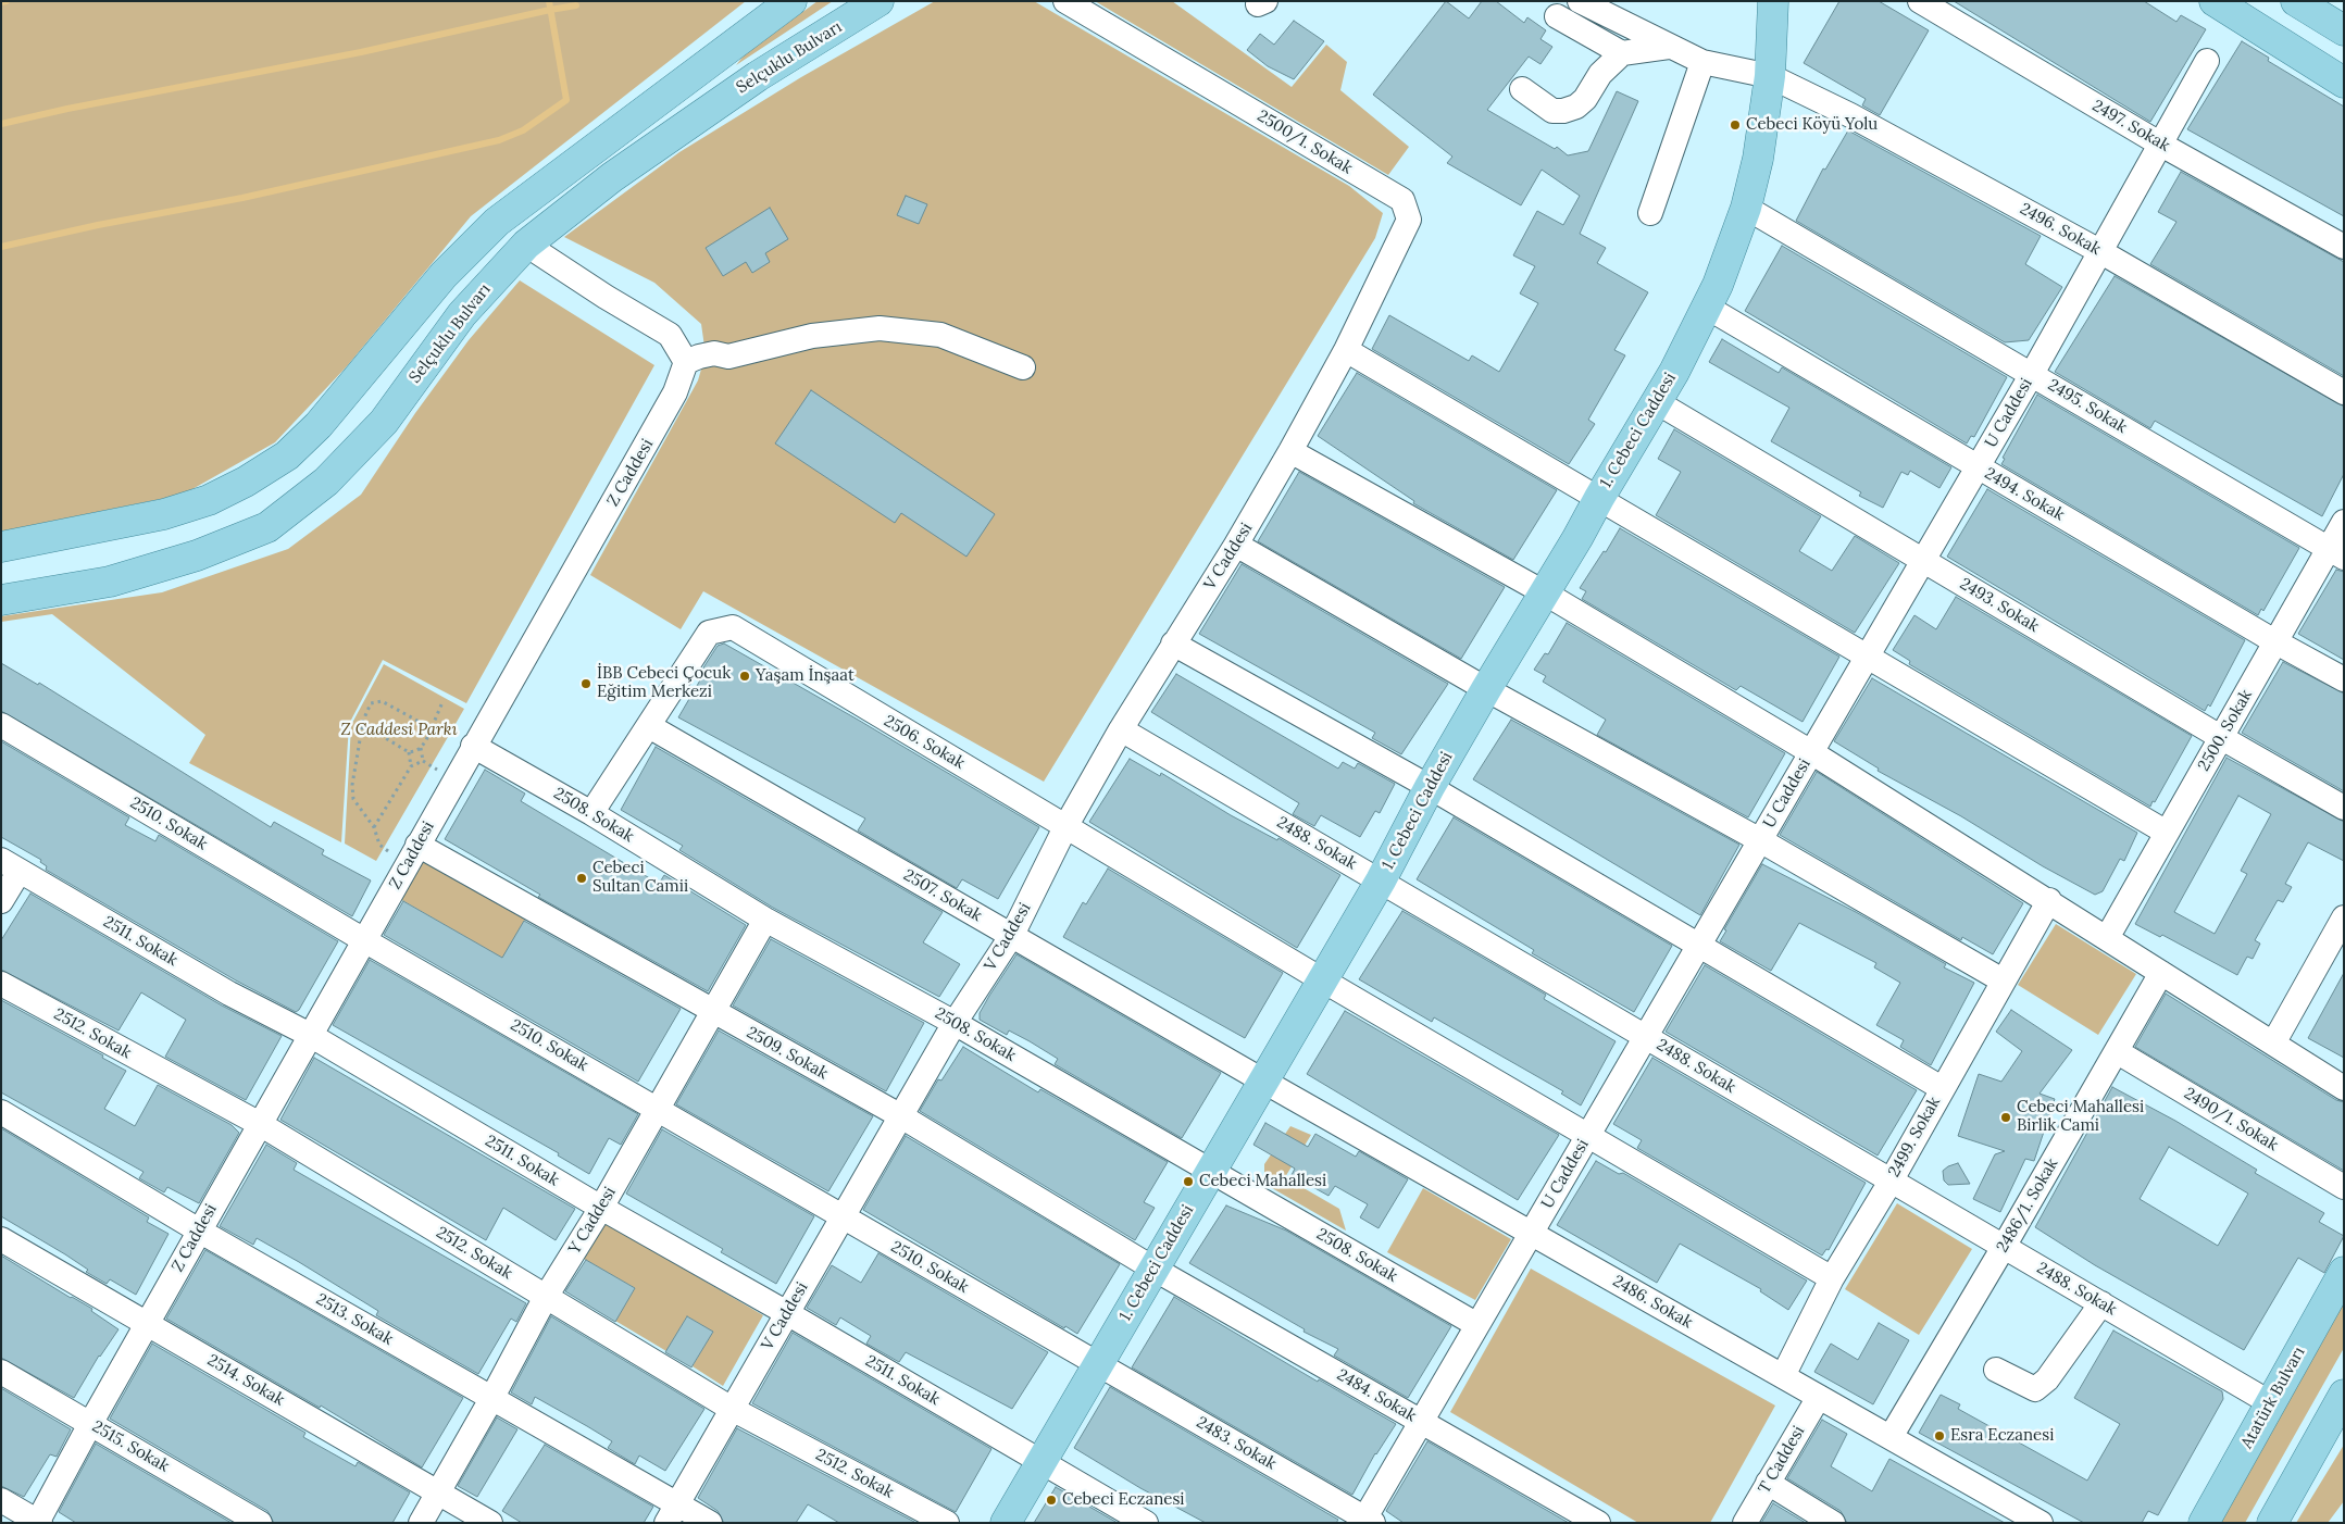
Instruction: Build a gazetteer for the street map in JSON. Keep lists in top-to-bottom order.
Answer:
{
  "streets": {
    "main road": ["Selçuklu Bulvarı", "1. Cebeci Caddesi", "Atatürk Bulvarı"],
    "street": [
      "2497. Sokak",
      "2500/1. Sokak",
      "2496. Sokak",
      "2495. Sokak",
      "U Caddesi",
      "Z Caddesi",
      "2494. Sokak",
      "V Caddesi",
      "2493. Sokak",
      "2500. Sokak",
      "2506. Sokak",
      "2508. Sokak",
      "2510. Sokak",
      "2488. Sokak",
      "2507. Sokak",
      "2511. Sokak",
      "2512. Sokak",
      "2509. Sokak",
      "2490/1. Sokak",
      "2499. Sokak",
      "2486/1. Sokak",
      "Y Caddesi",
      "2486. Sokak",
      "2513. Sokak",
      "2514. Sokak",
      "2484. Sokak",
      "2483. Sokak",
      "2515. Sokak",
      "T Caddesi"
    ]
  },
  "crossings": [
    ["2497. Sokak", "U Caddesi"],
    ["2500/1. Sokak", "V Caddesi"],
    ["2496. Sokak", "U Caddesi"],
    ["2496. Sokak", "1. Cebeci Caddesi"],
    ["2495. Sokak", "U Caddesi"],
    ["2495. Sokak", "1. Cebeci Caddesi"],
    ["2495. Sokak", "2500. Sokak"],
    ["U Caddesi", "2494. Sokak"],
    ["U Caddesi", "2493. Sokak"],
    ["U Caddesi", "2506. Sokak"],
    ["U Caddesi", "2508. Sokak"],
    ["U Caddesi", "2488. Sokak"],
    ["U Caddesi", "2486. Sokak"],
    ["U Caddesi", "2484. Sokak"],
    ["U Caddesi", "2483. Sokak"],
    ["1. Cebeci Caddesi", "2494. Sokak"],
    ["1. Cebeci Caddesi", "2493. Sokak"],
    ["1. Cebeci Caddesi", "2506. Sokak"],
    ["1. Cebeci Caddesi", "2508. Sokak"],
    ["1. Cebeci Caddesi", "2510. Sokak"],
    ["1. Cebeci Caddesi", "2488. Sokak"],
    ["1. Cebeci Caddesi", "2507. Sokak"],
    ["1. Cebeci Caddesi", "2511. Sokak"],
    ["1. Cebeci Caddesi", "2509. Sokak"],
    ["1. Cebeci Caddesi", "2486. Sokak"],
    ["1. Cebeci Caddesi", "2484. Sokak"],
    ["1. Cebeci Caddesi", "2483. Sokak"],
    ["Z Caddesi", "2508. Sokak"],
    ["Z Caddesi", "2510. Sokak"],
    ["Z Caddesi", "2511. Sokak"],
    ["Z Caddesi", "2512. Sokak"],
    ["Z Caddesi", "2509. Sokak"],
    ["Z Caddesi", "2513. Sokak"],
    ["Z Caddesi", "2514. Sokak"],
    ["Z Caddesi", "2515. Sokak"],
    ["2494. Sokak", "2500. Sokak"],
    ["V Caddesi", "2506. Sokak"],
    ["V Caddesi", "2508. Sokak"],
    ["V Caddesi", "2510. Sokak"],
    ["V Caddesi", "2488. Sokak"],
    ["V Caddesi", "2507. Sokak"],
    ["V Caddesi", "2511. Sokak"],
    ["V Caddesi", "2512. Sokak"],
    ["V Caddesi", "2509. Sokak"],
    ["V Caddesi", "2513. Sokak"],
    ["2493. Sokak", "2500. Sokak"],
    ["2506. Sokak", "2508. Sokak"],
    ["2506. Sokak", "2507. Sokak"],
    ["2506. Sokak", "2499. Sokak"],
    ["2508. Sokak", "Y Caddesi"],
    ["2510. Sokak", "Y Caddesi"],
    ["2510. Sokak", "2483. Sokak"],
    ["2488. Sokak", "2499. Sokak"],
    ["2488. Sokak", "2486/1. Sokak"],
    ["2488. Sokak", "Atatürk Bulvarı"],
    ["2507. Sokak", "2486. Sokak"],
    ["2511. Sokak", "Y Caddesi"],
    ["2512. Sokak", "Y Caddesi"],
    ["2509. Sokak", "Y Caddesi"],
    ["2509. Sokak", "2484. Sokak"],
    ["2490/1. Sokak", "2486/1. Sokak"],
    ["2499. Sokak", "2486. Sokak"],
    ["2486/1. Sokak", "2486. Sokak"],
    ["Y Caddesi", "2513. Sokak"],
    ["Y Caddesi", "2514. Sokak"],
    ["2486. Sokak", "T Caddesi"]
  ],
  "parks": ["Z Caddesi Parkı"],
  "places": [
    "Cebeci Köyü Yolu",
    "Yaşam İnşaat",
    "İBB Cebeci Çocuk Eğitim Merkezi",
    "Cebeci Sultan Camii",
    "Cebeci Mahallesi Birlik Cami",
    "Cebeci Mahallesi",
    "Esra Eczanesi",
    "Cebeci Eczanesi"
  ]
}
